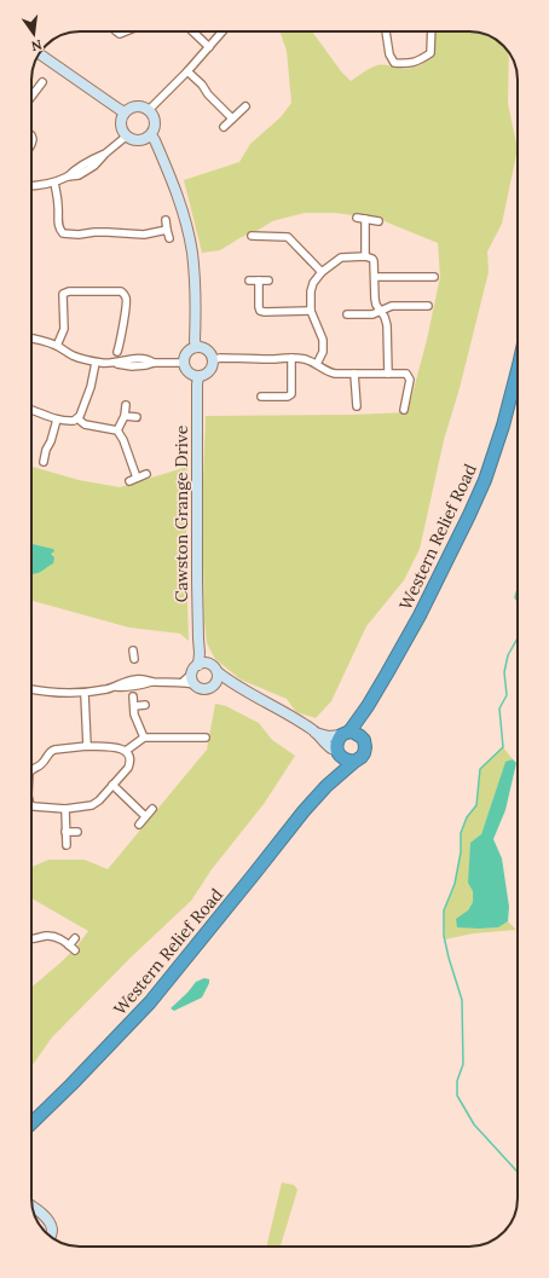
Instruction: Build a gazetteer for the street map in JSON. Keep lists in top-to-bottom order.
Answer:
{
  "streets": {
    "highway": ["Western Relief Road"],
    "street": ["Cawston Grange Drive"]
  },
  "north": "bottom"
}
